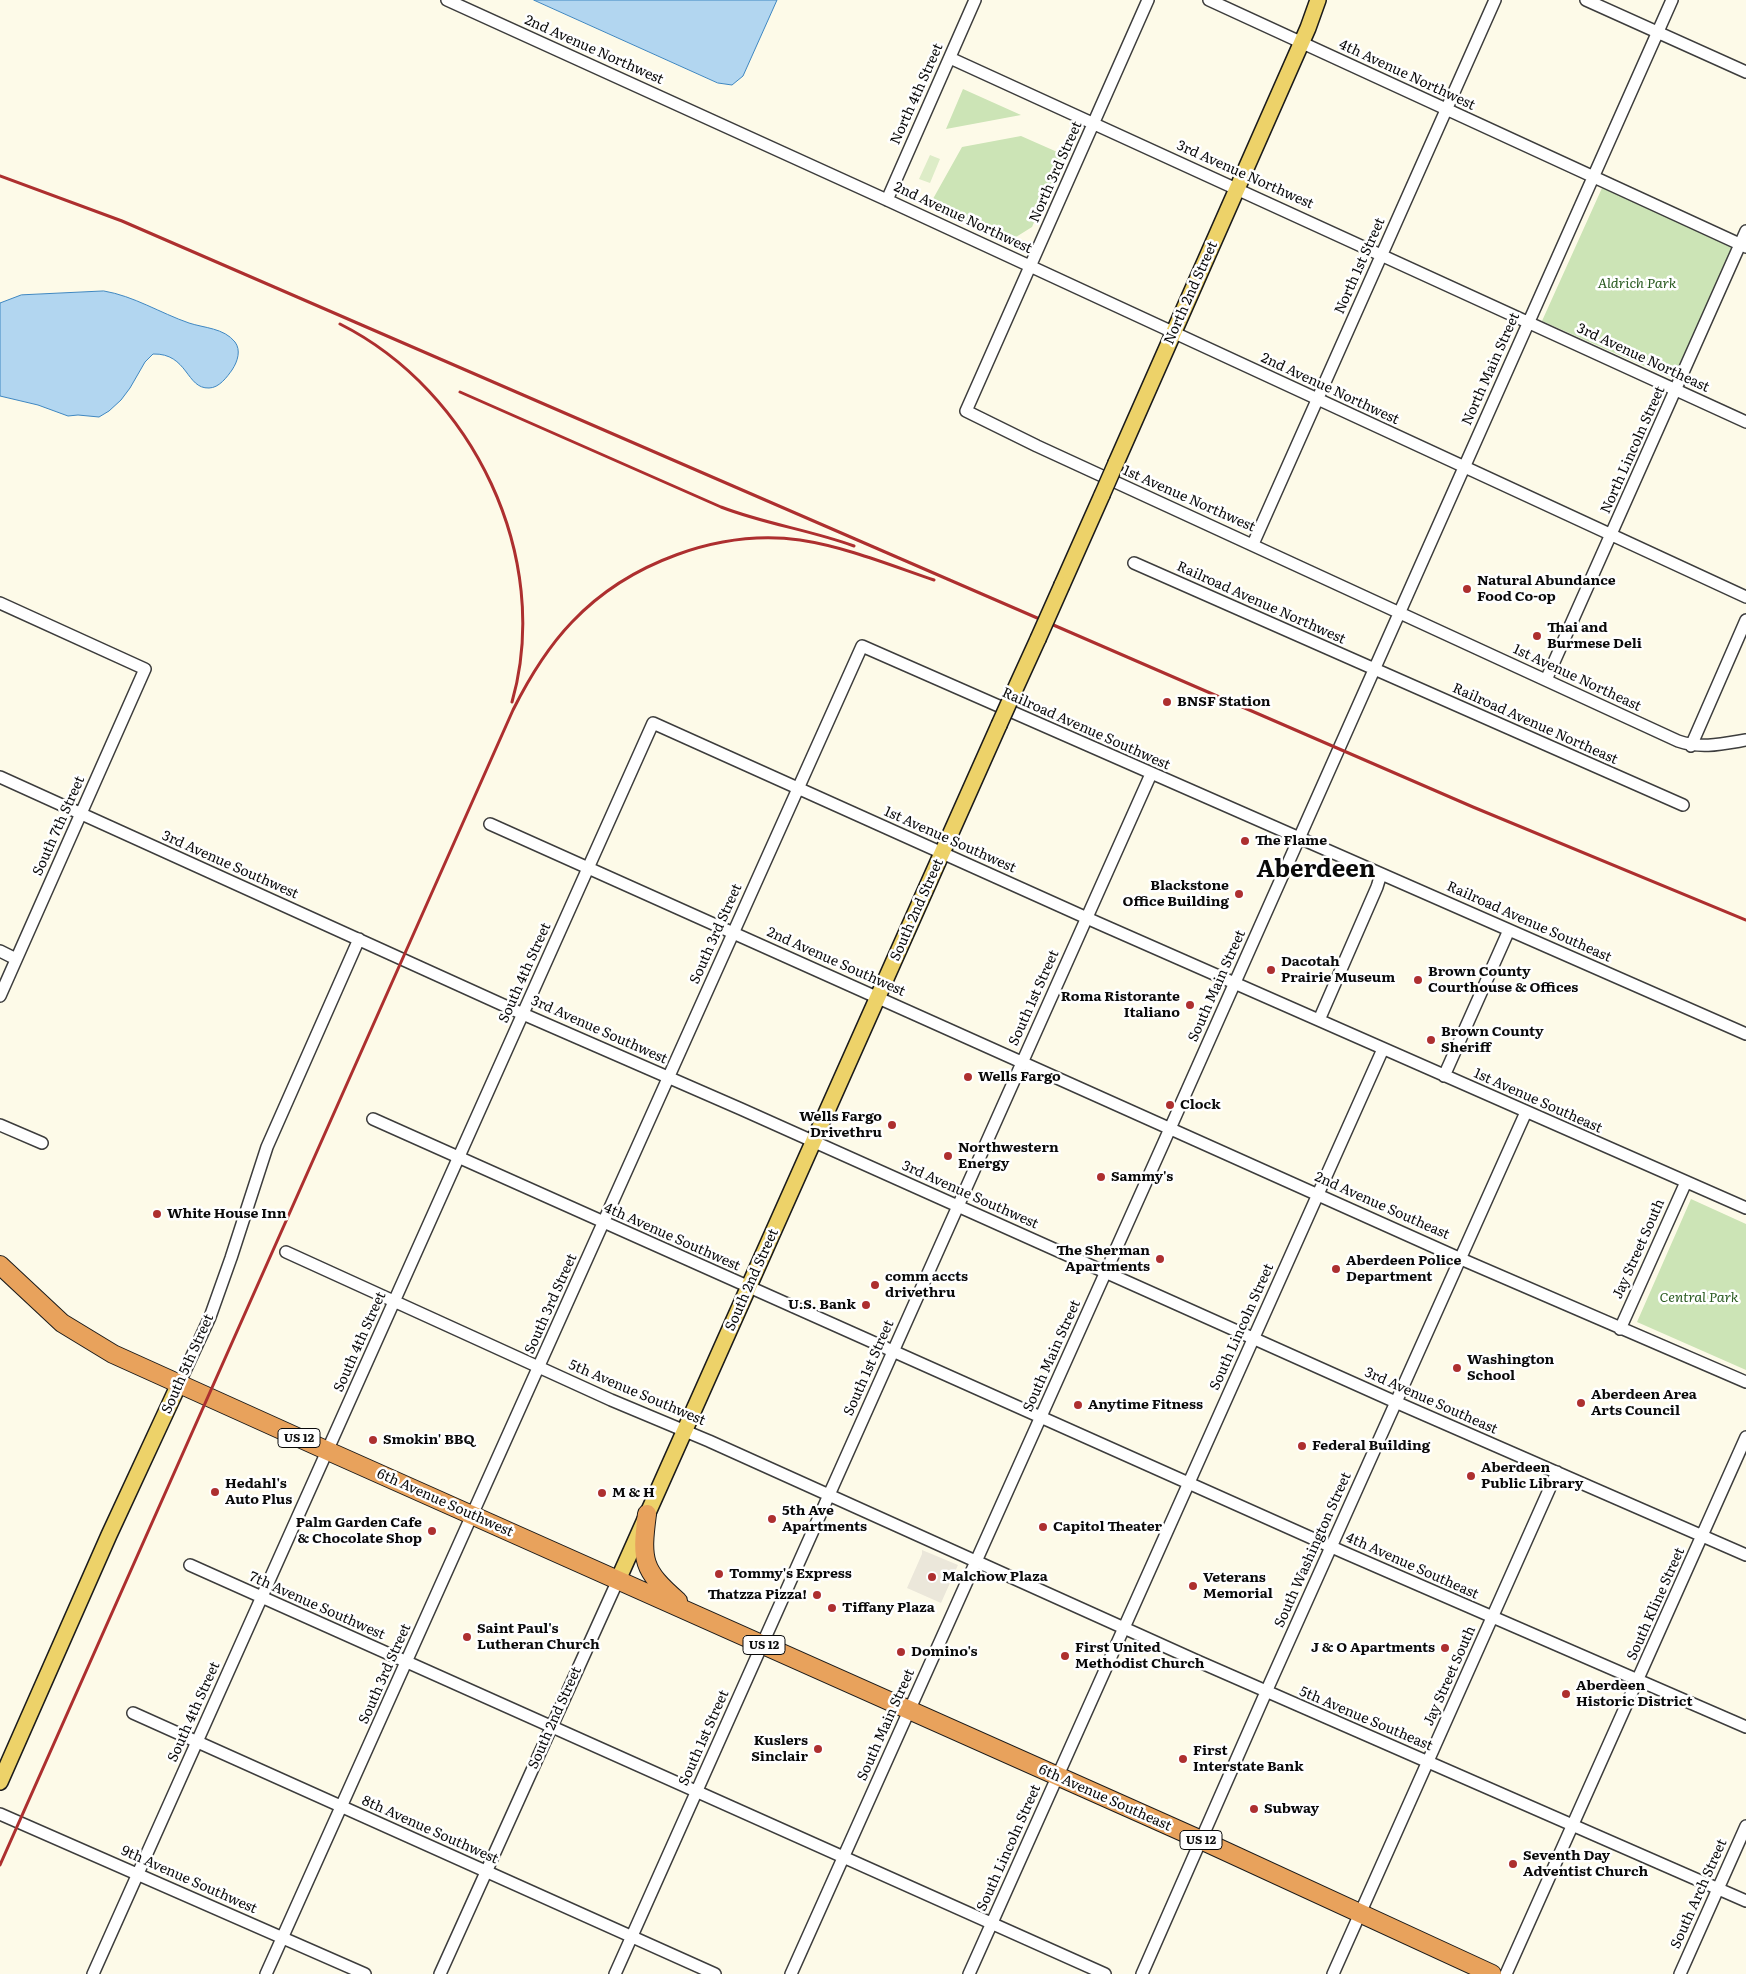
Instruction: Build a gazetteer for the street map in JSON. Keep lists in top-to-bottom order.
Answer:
{
  "streets": {
    "highway": ["US 12", "6th Avenue Southwest", "6th Avenue Southeast"],
    "main road": ["North 2nd Street", "South 2nd Street", "South 5th Street"],
    "street": [
      "2nd Avenue Northwest",
      "4th Avenue Northwest",
      "North 4th Street",
      "North 3rd Street",
      "3rd Avenue Northwest",
      "North 1st Street",
      "3rd Avenue Northeast",
      "North Main Street",
      "North Lincoln Street",
      "1st Avenue Northwest",
      "Railroad Avenue Northwest",
      "1st Avenue Northeast",
      "Railroad Avenue Northeast",
      "Railroad Avenue Southwest",
      "South 7th Street",
      "1st Avenue Southwest",
      "3rd Avenue Southwest",
      "Railroad Avenue Southeast",
      "South 3rd Street",
      "2nd Avenue Southwest",
      "South 4th Street",
      "South Main Street",
      "South 1st Street",
      "1st Avenue Southeast",
      "2nd Avenue Southeast",
      "4th Avenue Southwest",
      "Jay Street South",
      "South Lincoln Street",
      "5th Avenue Southwest",
      "3rd Avenue Southeast",
      "South Washington Street",
      "4th Avenue Southeast",
      "South Kline Street",
      "7th Avenue Southwest",
      "5th Avenue Southeast",
      "8th Avenue Southwest",
      "9th Avenue Southwest",
      "South Arch Street"
    ]
  },
  "crossings": [
    ["2nd Avenue Northwest", "North 4th Street"],
    ["2nd Avenue Northwest", "North 3rd Street"],
    ["2nd Avenue Northwest", "North 1st Street"],
    ["2nd Avenue Northwest", "North 2nd Street"],
    ["2nd Avenue Northwest", "North Main Street"],
    ["2nd Avenue Northwest", "North Lincoln Street"],
    ["4th Avenue Northwest", "North 1st Street"],
    ["4th Avenue Northwest", "North 2nd Street"],
    ["4th Avenue Northwest", "North Main Street"],
    ["4th Avenue Northwest", "North Lincoln Street"],
    ["North 4th Street", "3rd Avenue Northwest"],
    ["North 3rd Street", "3rd Avenue Northwest"],
    ["North 3rd Street", "1st Avenue Northwest"],
    ["3rd Avenue Northwest", "North 1st Street"],
    ["3rd Avenue Northwest", "North 2nd Street"],
    ["3rd Avenue Northwest", "3rd Avenue Northeast"],
    ["3rd Avenue Northwest", "North Main Street"],
    ["North 1st Street", "1st Avenue Northwest"],
    ["North 2nd Street", "South 2nd Street"],
    ["3rd Avenue Northeast", "North Main Street"],
    ["3rd Avenue Northeast", "North Lincoln Street"],
    ["North Main Street", "1st Avenue Northwest"],
    ["North Main Street", "Railroad Avenue Northwest"],
    ["North Main Street", "1st Avenue Northeast"],
    ["North Main Street", "Railroad Avenue Northeast"],
    ["North Main Street", "South Main Street"],
    ["North Lincoln Street", "1st Avenue Northeast"],
    ["1st Avenue Northwest", "1st Avenue Northeast"],
    ["Railroad Avenue Northwest", "Railroad Avenue Northeast"],
    ["Railroad Avenue Southwest", "Railroad Avenue Southeast"],
    ["Railroad Avenue Southwest", "South 3rd Street"],
    ["Railroad Avenue Southwest", "South Main Street"],
    ["Railroad Avenue Southwest", "South 1st Street"],
    ["South 7th Street", "3rd Avenue Southwest"],
    ["1st Avenue Southwest", "South 2nd Street"],
    ["1st Avenue Southwest", "South 3rd Street"],
    ["1st Avenue Southwest", "South 4th Street"],
    ["1st Avenue Southwest", "South Main Street"],
    ["1st Avenue Southwest", "South 1st Street"],
    ["1st Avenue Southwest", "1st Avenue Southeast"],
    ["3rd Avenue Southwest", "South 2nd Street"],
    ["3rd Avenue Southwest", "South 3rd Street"],
    ["3rd Avenue Southwest", "South 4th Street"],
    ["3rd Avenue Southwest", "South Main Street"],
    ["3rd Avenue Southwest", "South 1st Street"],
    ["3rd Avenue Southwest", "South 5th Street"],
    ["3rd Avenue Southwest", "3rd Avenue Southeast"],
    ["South 2nd Street", "2nd Avenue Southwest"],
    ["South 2nd Street", "4th Avenue Southwest"],
    ["South 2nd Street", "5th Avenue Southwest"],
    ["South 2nd Street", "6th Avenue Southwest"],
    ["South 2nd Street", "7th Avenue Southwest"],
    ["South 2nd Street", "8th Avenue Southwest"],
    ["Railroad Avenue Southeast", "South Main Street"],
    ["South 3rd Street", "2nd Avenue Southwest"],
    ["South 3rd Street", "4th Avenue Southwest"],
    ["South 3rd Street", "5th Avenue Southwest"],
    ["South 3rd Street", "6th Avenue Southwest"],
    ["South 3rd Street", "7th Avenue Southwest"],
    ["South 3rd Street", "8th Avenue Southwest"],
    ["South 3rd Street", "9th Avenue Southwest"],
    ["2nd Avenue Southwest", "South 4th Street"],
    ["2nd Avenue Southwest", "South Main Street"],
    ["2nd Avenue Southwest", "South 1st Street"],
    ["2nd Avenue Southwest", "2nd Avenue Southeast"],
    ["South 4th Street", "4th Avenue Southwest"],
    ["South 4th Street", "5th Avenue Southwest"],
    ["South 4th Street", "6th Avenue Southwest"],
    ["South 4th Street", "7th Avenue Southwest"],
    ["South 4th Street", "8th Avenue Southwest"],
    ["South 4th Street", "9th Avenue Southwest"],
    ["South Main Street", "1st Avenue Southeast"],
    ["South Main Street", "2nd Avenue Southeast"],
    ["South Main Street", "4th Avenue Southwest"],
    ["South Main Street", "5th Avenue Southwest"],
    ["South Main Street", "3rd Avenue Southeast"],
    ["South Main Street", "6th Avenue Southwest"],
    ["South Main Street", "4th Avenue Southeast"],
    ["South Main Street", "7th Avenue Southwest"],
    ["South Main Street", "5th Avenue Southeast"],
    ["South Main Street", "6th Avenue Southeast"],
    ["South 1st Street", "4th Avenue Southwest"],
    ["South 1st Street", "5th Avenue Southwest"],
    ["South 1st Street", "6th Avenue Southwest"],
    ["South 1st Street", "7th Avenue Southwest"],
    ["South 1st Street", "8th Avenue Southwest"],
    ["1st Avenue Southeast", "Jay Street South"],
    ["1st Avenue Southeast", "South Lincoln Street"],
    ["1st Avenue Southeast", "South Washington Street"],
    ["2nd Avenue Southeast", "Jay Street South"],
    ["2nd Avenue Southeast", "South Lincoln Street"],
    ["2nd Avenue Southeast", "South Washington Street"],
    ["4th Avenue Southwest", "4th Avenue Southeast"],
    ["Jay Street South", "3rd Avenue Southeast"],
    ["Jay Street South", "4th Avenue Southeast"],
    ["Jay Street South", "5th Avenue Southeast"],
    ["Jay Street South", "6th Avenue Southeast"],
    ["South Lincoln Street", "3rd Avenue Southeast"],
    ["South Lincoln Street", "4th Avenue Southeast"],
    ["South Lincoln Street", "7th Avenue Southwest"],
    ["South Lincoln Street", "5th Avenue Southeast"],
    ["South Lincoln Street", "6th Avenue Southeast"],
    ["South 5th Street", "6th Avenue Southwest"],
    ["5th Avenue Southwest", "5th Avenue Southeast"],
    ["3rd Avenue Southeast", "South Washington Street"],
    ["3rd Avenue Southeast", "South Kline Street"],
    ["6th Avenue Southwest", "6th Avenue Southeast"],
    ["South Washington Street", "4th Avenue Southeast"],
    ["South Washington Street", "5th Avenue Southeast"],
    ["South Washington Street", "6th Avenue Southeast"],
    ["4th Avenue Southeast", "South Kline Street"],
    ["South Kline Street", "5th Avenue Southeast"],
    ["5th Avenue Southeast", "South Arch Street"]
  ],
  "districts": ["Aberdeen"],
  "parks": ["Aldrich Park", "Central Park"],
  "places": [
    "Natural Abundance Food Co-op",
    "Thai and Burmese Deli",
    "BNSF Station",
    "The Flame",
    "Blackstone Office Building",
    "Dacotah Prairie Museum",
    "Brown County Courthouse & Offices",
    "Roma Ristorante Italiano",
    "Brown County Sheriff",
    "Wells Fargo",
    "Clock",
    "Wells Fargo Drivethru",
    "Northwestern Energy",
    "Sammy's",
    "White House Inn",
    "The Sherman Apartments",
    "Aberdeen Police Department",
    "comm accts drivethru",
    "U.S. Bank",
    "Washington School",
    "Aberdeen Area Arts Council",
    "Anytime Fitness",
    "Smokin' BBQ",
    "Federal Building",
    "Aberdeen Public Library",
    "Hedahl's Auto Plus",
    "M & H",
    "5th Ave Apartments",
    "Capitol Theater",
    "Palm Garden Cafe & Chocolate Shop",
    "Tommy's Express",
    "Malchow Plaza",
    "Veterans Memorial",
    "Thatzza Pizza!",
    "Tiffany Plaza",
    "Saint Paul's Lutheran Church",
    "J & O Apartments",
    "Domino's",
    "First United Methodist Church",
    "Aberdeen Historic District",
    "Kuslers Sinclair",
    "First Interstate Bank",
    "Subway",
    "Seventh Day Adventist Church"
  ]
}
